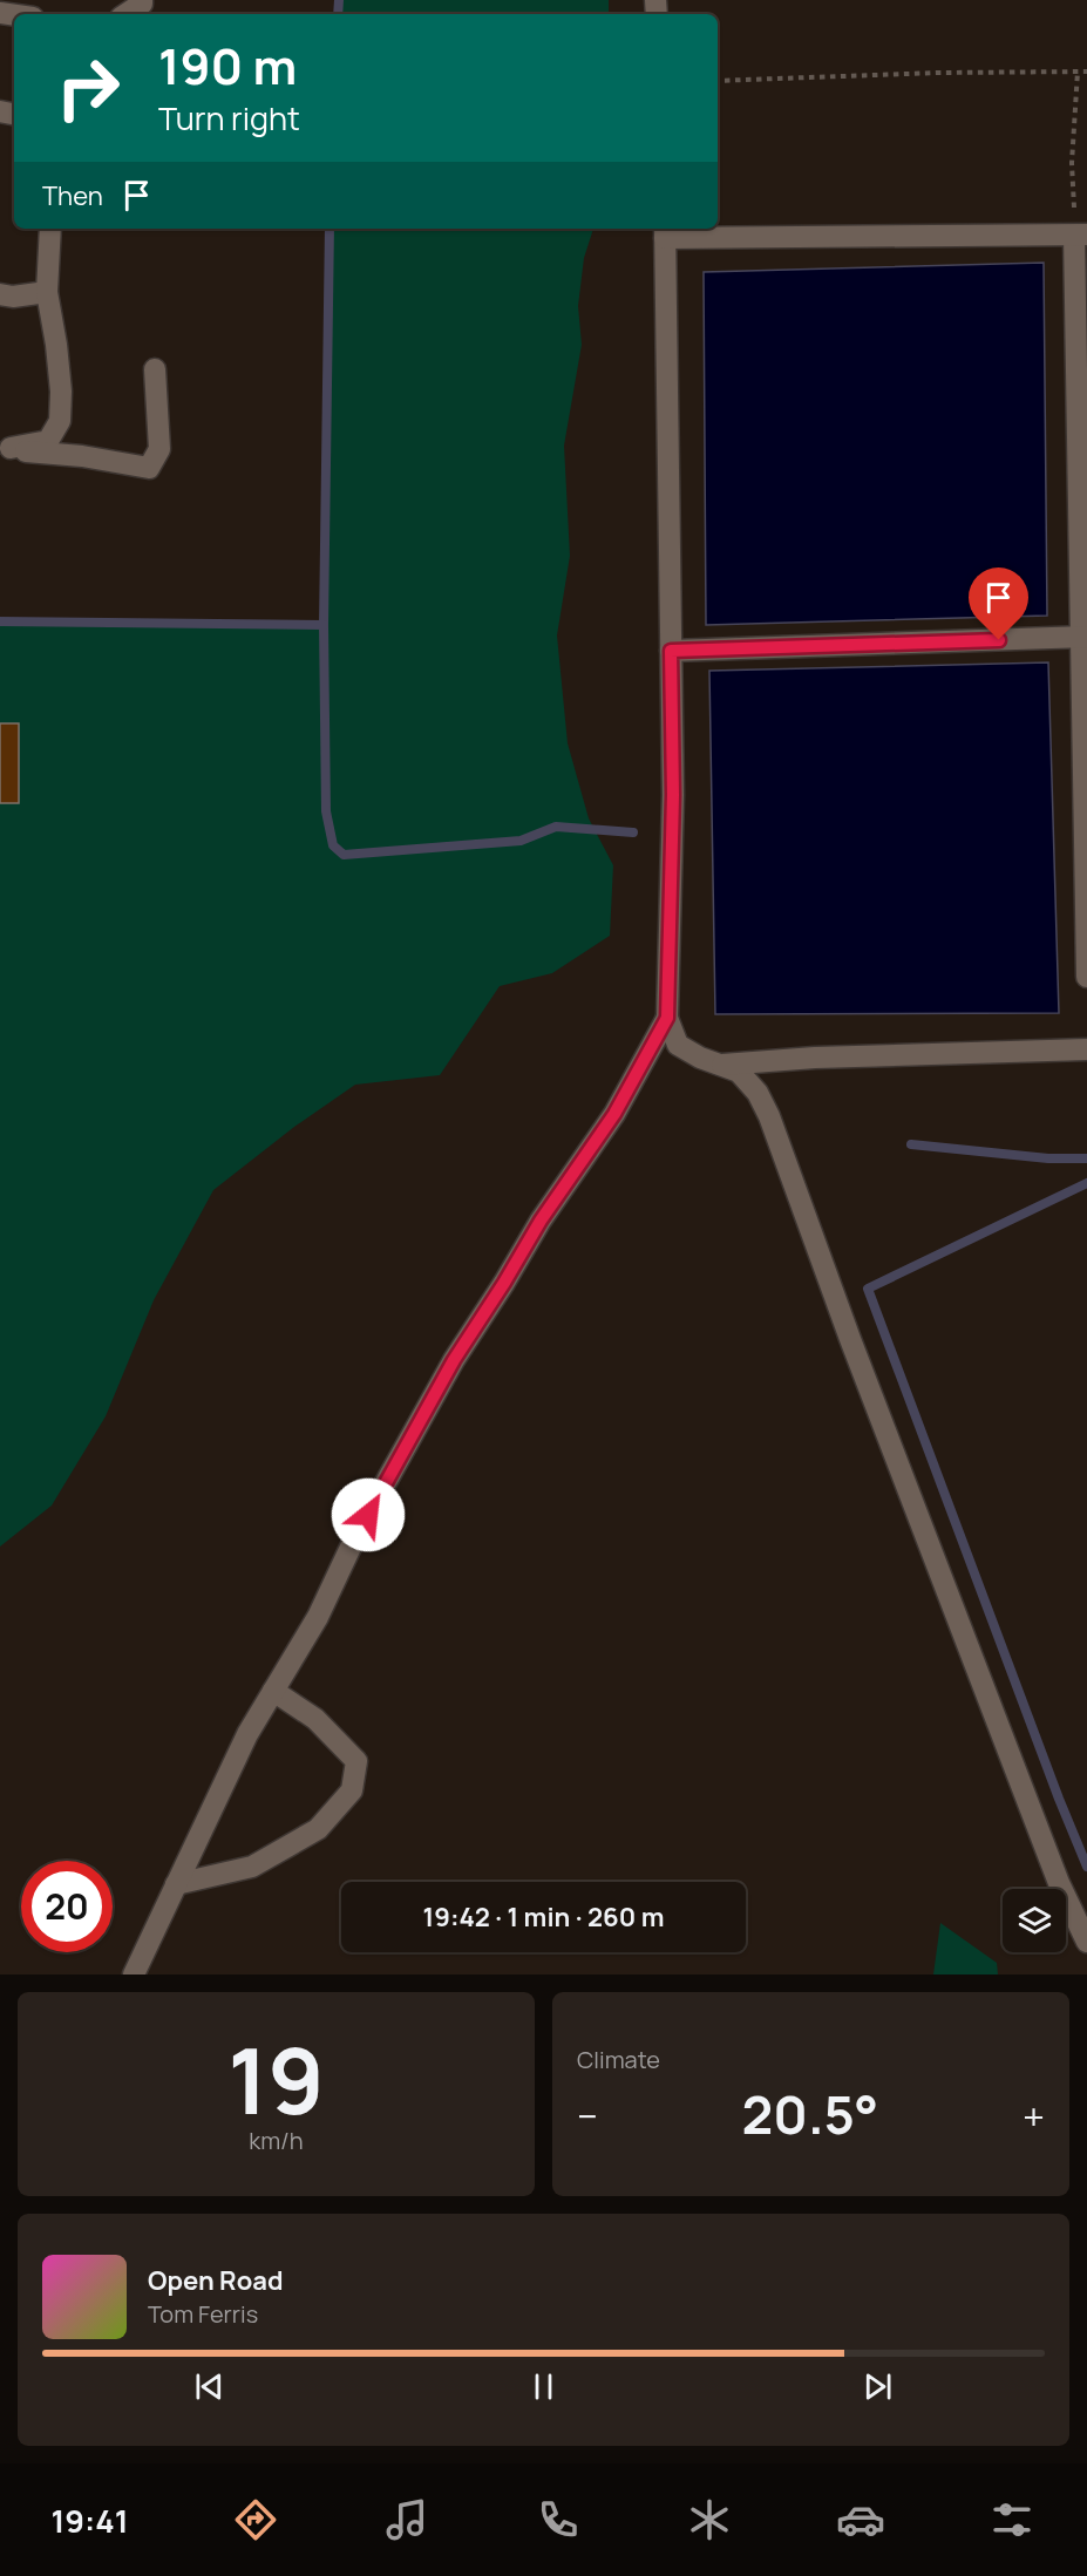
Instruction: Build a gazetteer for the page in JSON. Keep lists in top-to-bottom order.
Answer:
{
  "page": {
    "turn": ["190 m", "Turn right"],
    "then": "Then",
    "limit": "20",
    "trip": "19:42 · 1 min · 260 m",
    "tile": [
      ["19", "km/h"],
      "Climate"
    ],
    "heat": ["−", "20.5°", "+"],
    "song": ["Open Road", "Tom Ferris"],
    "tabs": "19:41"
  }
}
